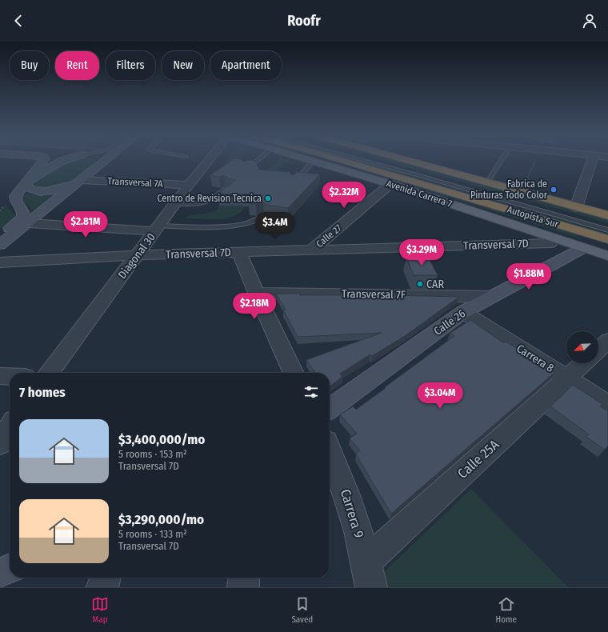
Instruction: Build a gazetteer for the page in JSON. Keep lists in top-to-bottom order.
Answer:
{
  "streets": {
    "highway": ["Autopista Sur"],
    "main road": ["Avenida Carrera 7", "Calle 26"],
    "street": [
      "Transversal 7A",
      "Calle 27",
      "Transversal 7D",
      "Diagonal 30",
      "Transversal 7F",
      "Carrera 8",
      "Calle 25A",
      "Carrera 9"
    ]
  },
  "crossings": [
    ["Transversal 7A", "Diagonal 30"],
    ["Avenida Carrera 7", "Calle 27"],
    ["Avenida Carrera 7", "Calle 26"],
    ["Calle 27", "Transversal 7D"],
    ["Transversal 7D", "Diagonal 30"],
    ["Transversal 7F", "Calle 26"],
    ["Calle 26", "Carrera 8"],
    ["Carrera 8", "Calle 25A"],
    ["Calle 25A", "Carrera 9"]
  ],
  "places": ["Fabrica de Pinturas Todo Color", "Centro de Revision Tecnica", "CAR"],
  "north": "bottom left",
  "page": {
    "header": "Roofr",
    "chip": [
      "Buy",
      "Rent",
      "Filters",
      "New",
      "Apartment"
    ],
    "price": [
      "$2.32M",
      "$2.81M",
      "$3.4M",
      "$3.29M",
      "$1.88M",
      "$2.18M",
      "$3.04M"
    ],
    "heading": "7 homes",
    "list": [
      {
        "name": "$3,400,000/mo",
        "note": "5 rooms · 153 m² · Transversal 7D"
      },
      {
        "name": "$3,290,000/mo",
        "note": "5 rooms · 133 m² · Transversal 7D"
      }
    ],
    "tabs": ["Map", "Saved", "Home"]
  }
}
